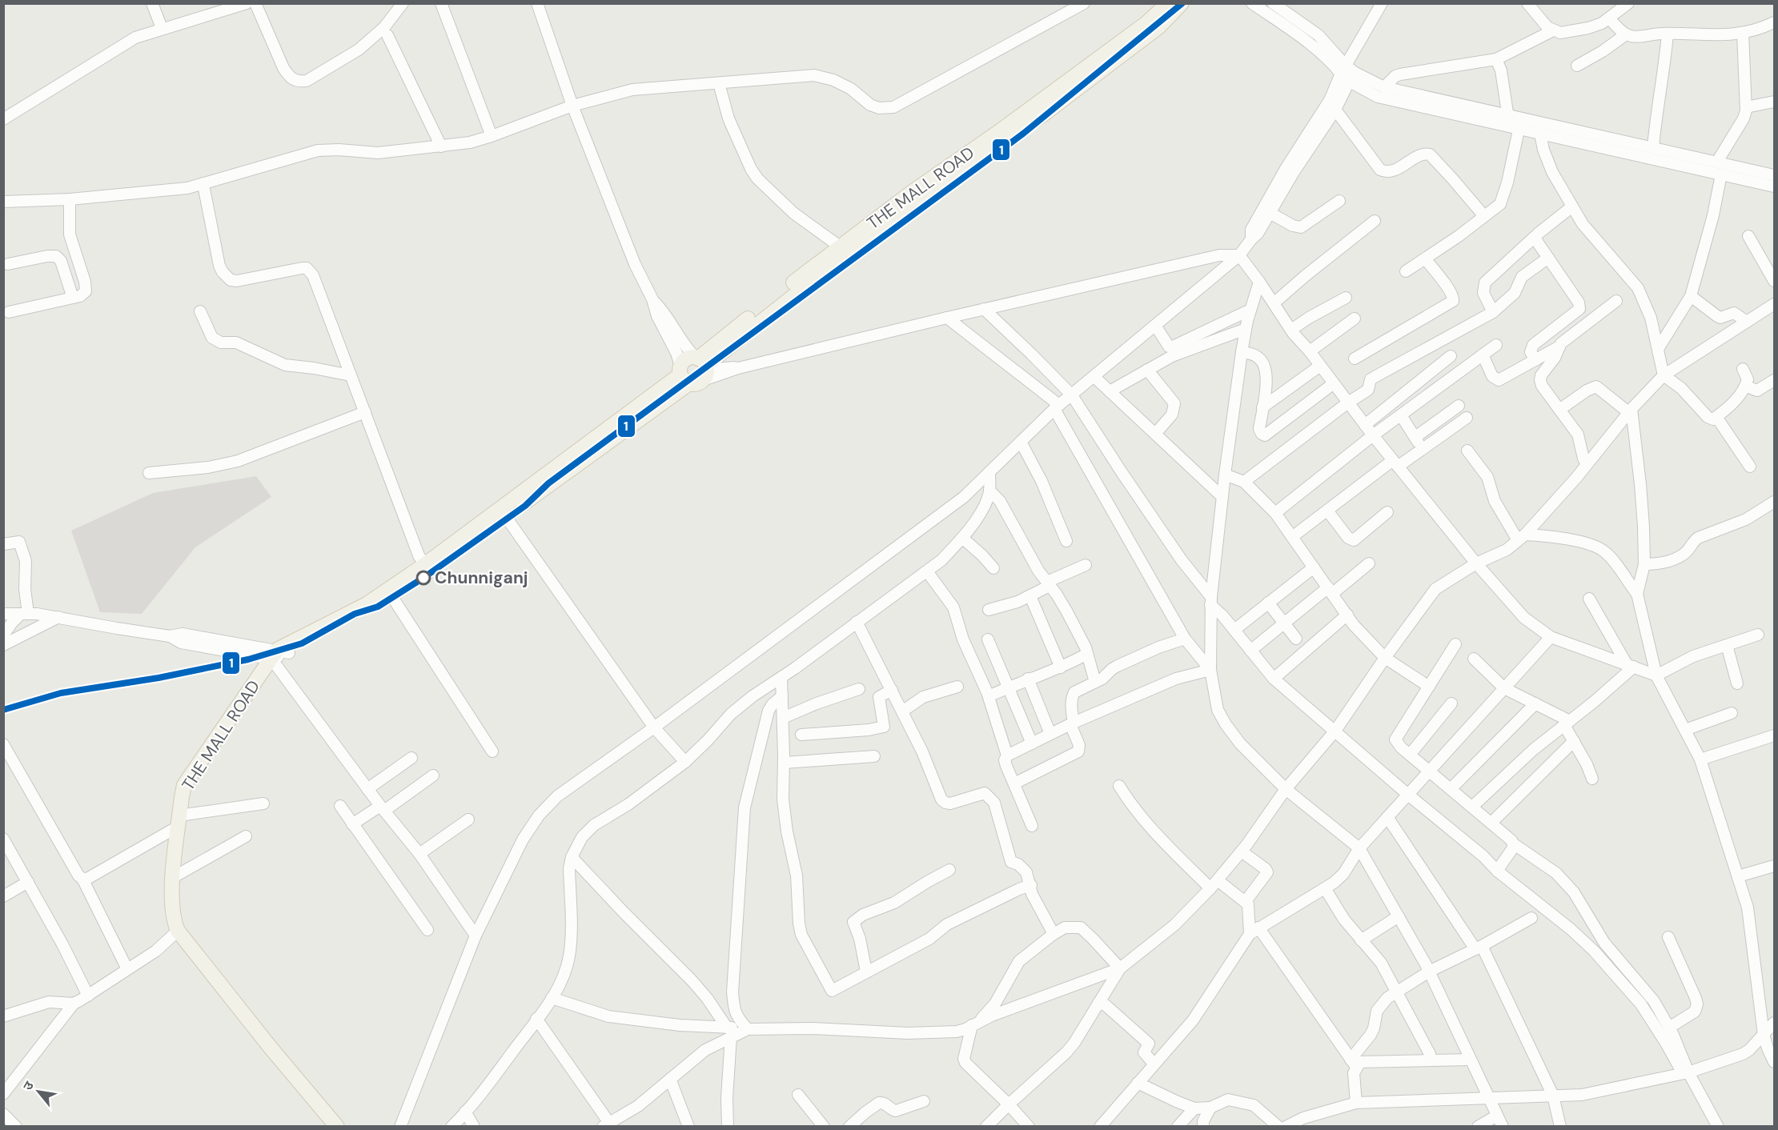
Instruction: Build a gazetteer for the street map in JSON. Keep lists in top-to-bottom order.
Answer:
{
  "streets": {
    "main road": ["THE MALL ROAD"]
  },
  "places": ["Chunniganj"],
  "lines": ["transit line 1"],
  "north": "top left"
}
